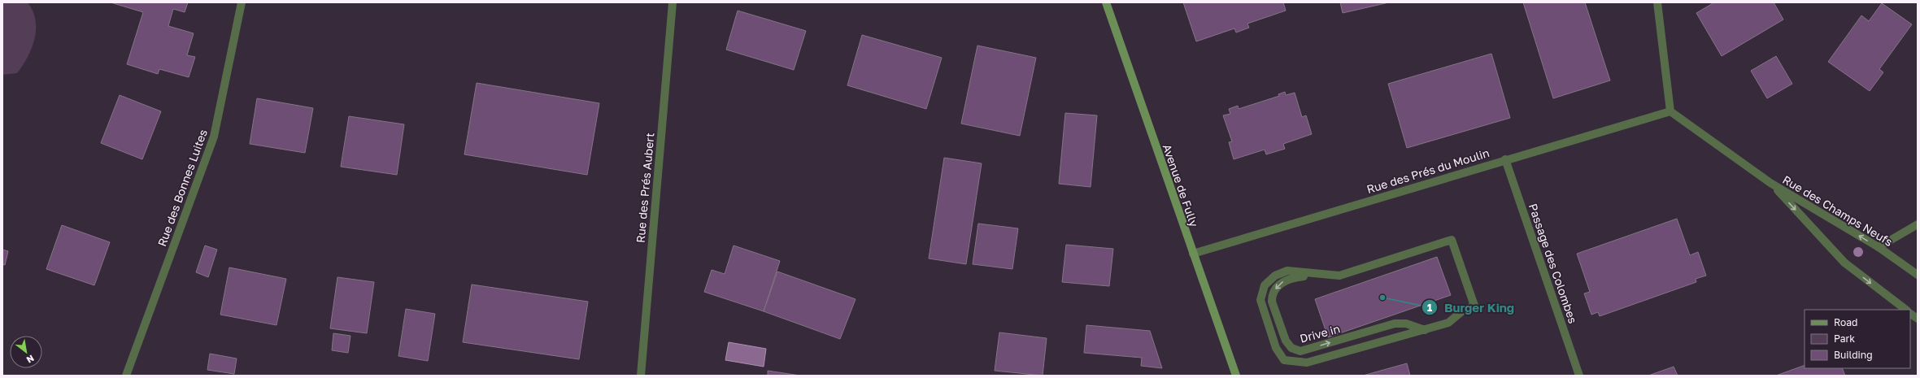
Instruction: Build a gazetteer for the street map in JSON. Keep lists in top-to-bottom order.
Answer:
{
  "streets": {
    "main road": ["Avenue de Fully"],
    "street": [
      "Rue des Prés du Moulin",
      "Rue des Bonnes Luites",
      "Rue des Prés Aubert",
      "Rue des Champs Neufs",
      "Passage des Colombes",
      "Drive in"
    ]
  },
  "crossings": [
    ["Rue des Prés du Moulin", "Avenue de Fully"],
    ["Rue des Prés du Moulin", "Passage des Colombes"]
  ],
  "places": ["Burger King"],
  "legend": ["Road", "Park", "Building"],
  "north": "bottom right"
}
